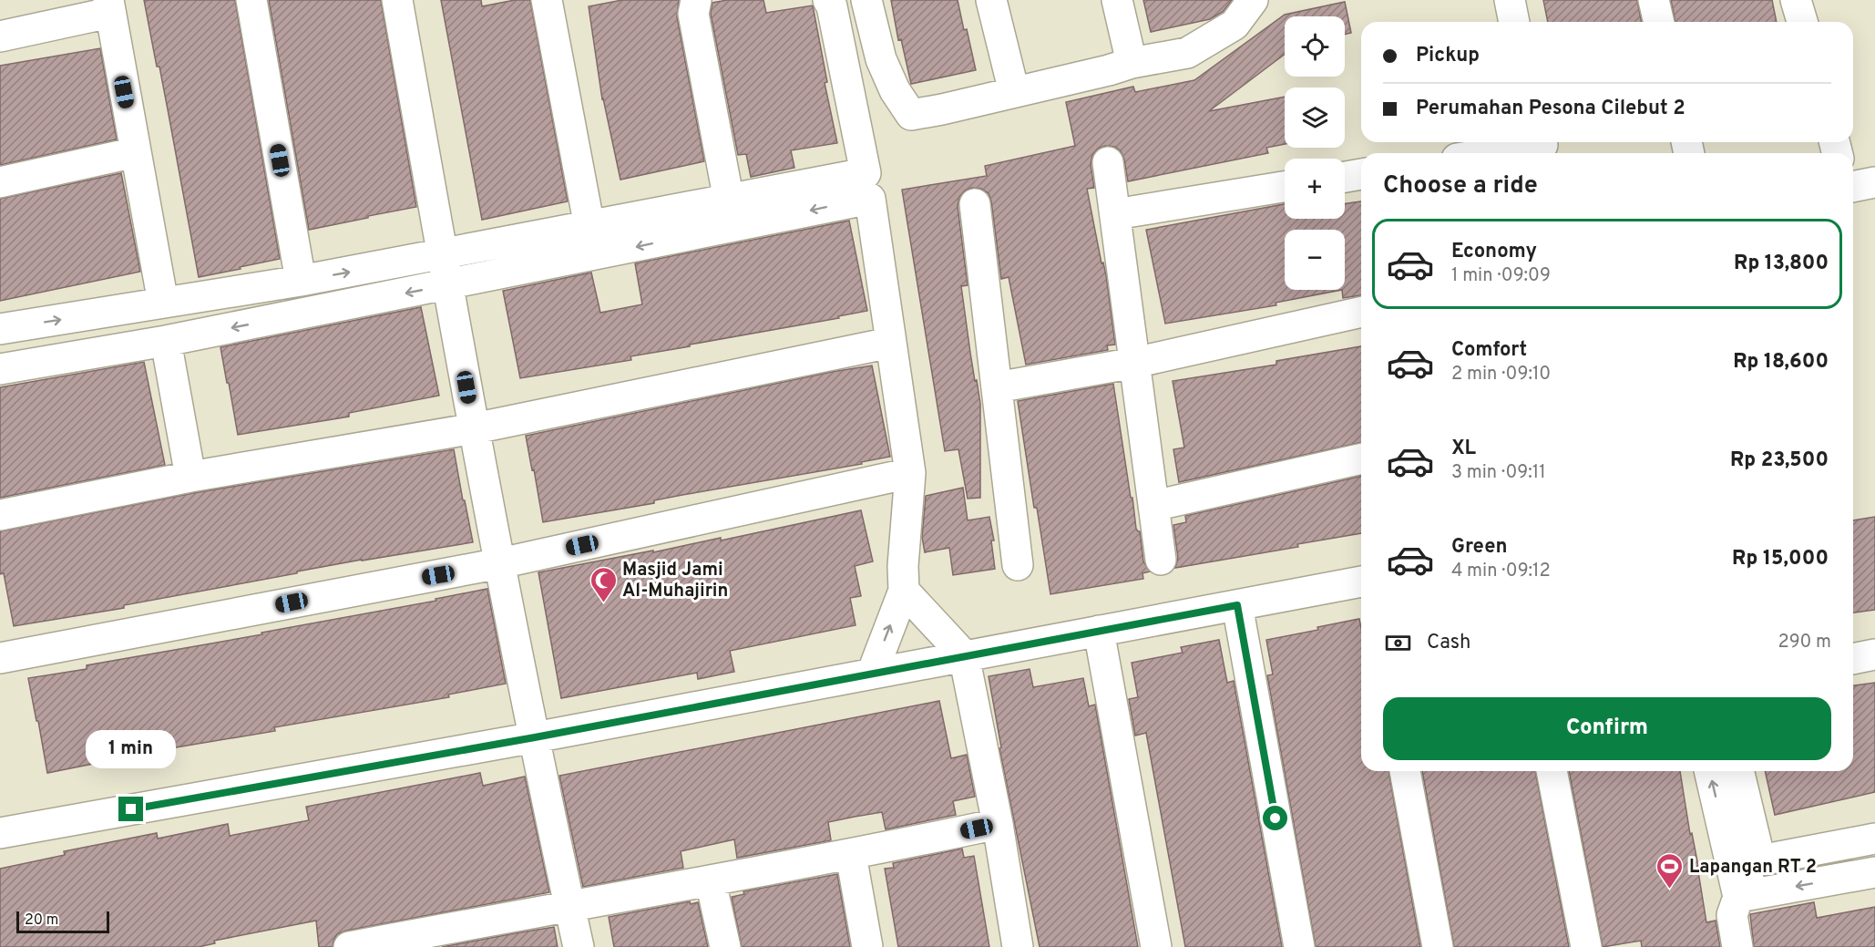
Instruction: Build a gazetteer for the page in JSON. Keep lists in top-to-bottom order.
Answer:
{
  "places": {
    "mosque": ["Masjid Jami Al-Muhajirin"],
    "sports": ["Lapangan RT 2"]
  },
  "scale_bar": "20 m",
  "page": {
    "map_buttons": ["+", "−"],
    "banner": ["Pickup", "Perumahan Pesona Cilebut 2"],
    "heading": "Choose a ride",
    "list": [
      {
        "name": "Economy",
        "note": "1 min · 09:09",
        "value": "Rp 13,800"
      },
      {
        "name": "Comfort",
        "note": "2 min · 09:10",
        "value": "Rp 18,600"
      },
      {
        "name": "XL",
        "note": "3 min · 09:11",
        "value": "Rp 23,500"
      },
      {
        "name": "Green",
        "note": "4 min · 09:12",
        "value": "Rp 15,000"
      }
    ],
    "pay": ["Cash", "290 m"],
    "buttons": "Confirm",
    "bubble": "1 min",
    "scale": "20 m"
  }
}
